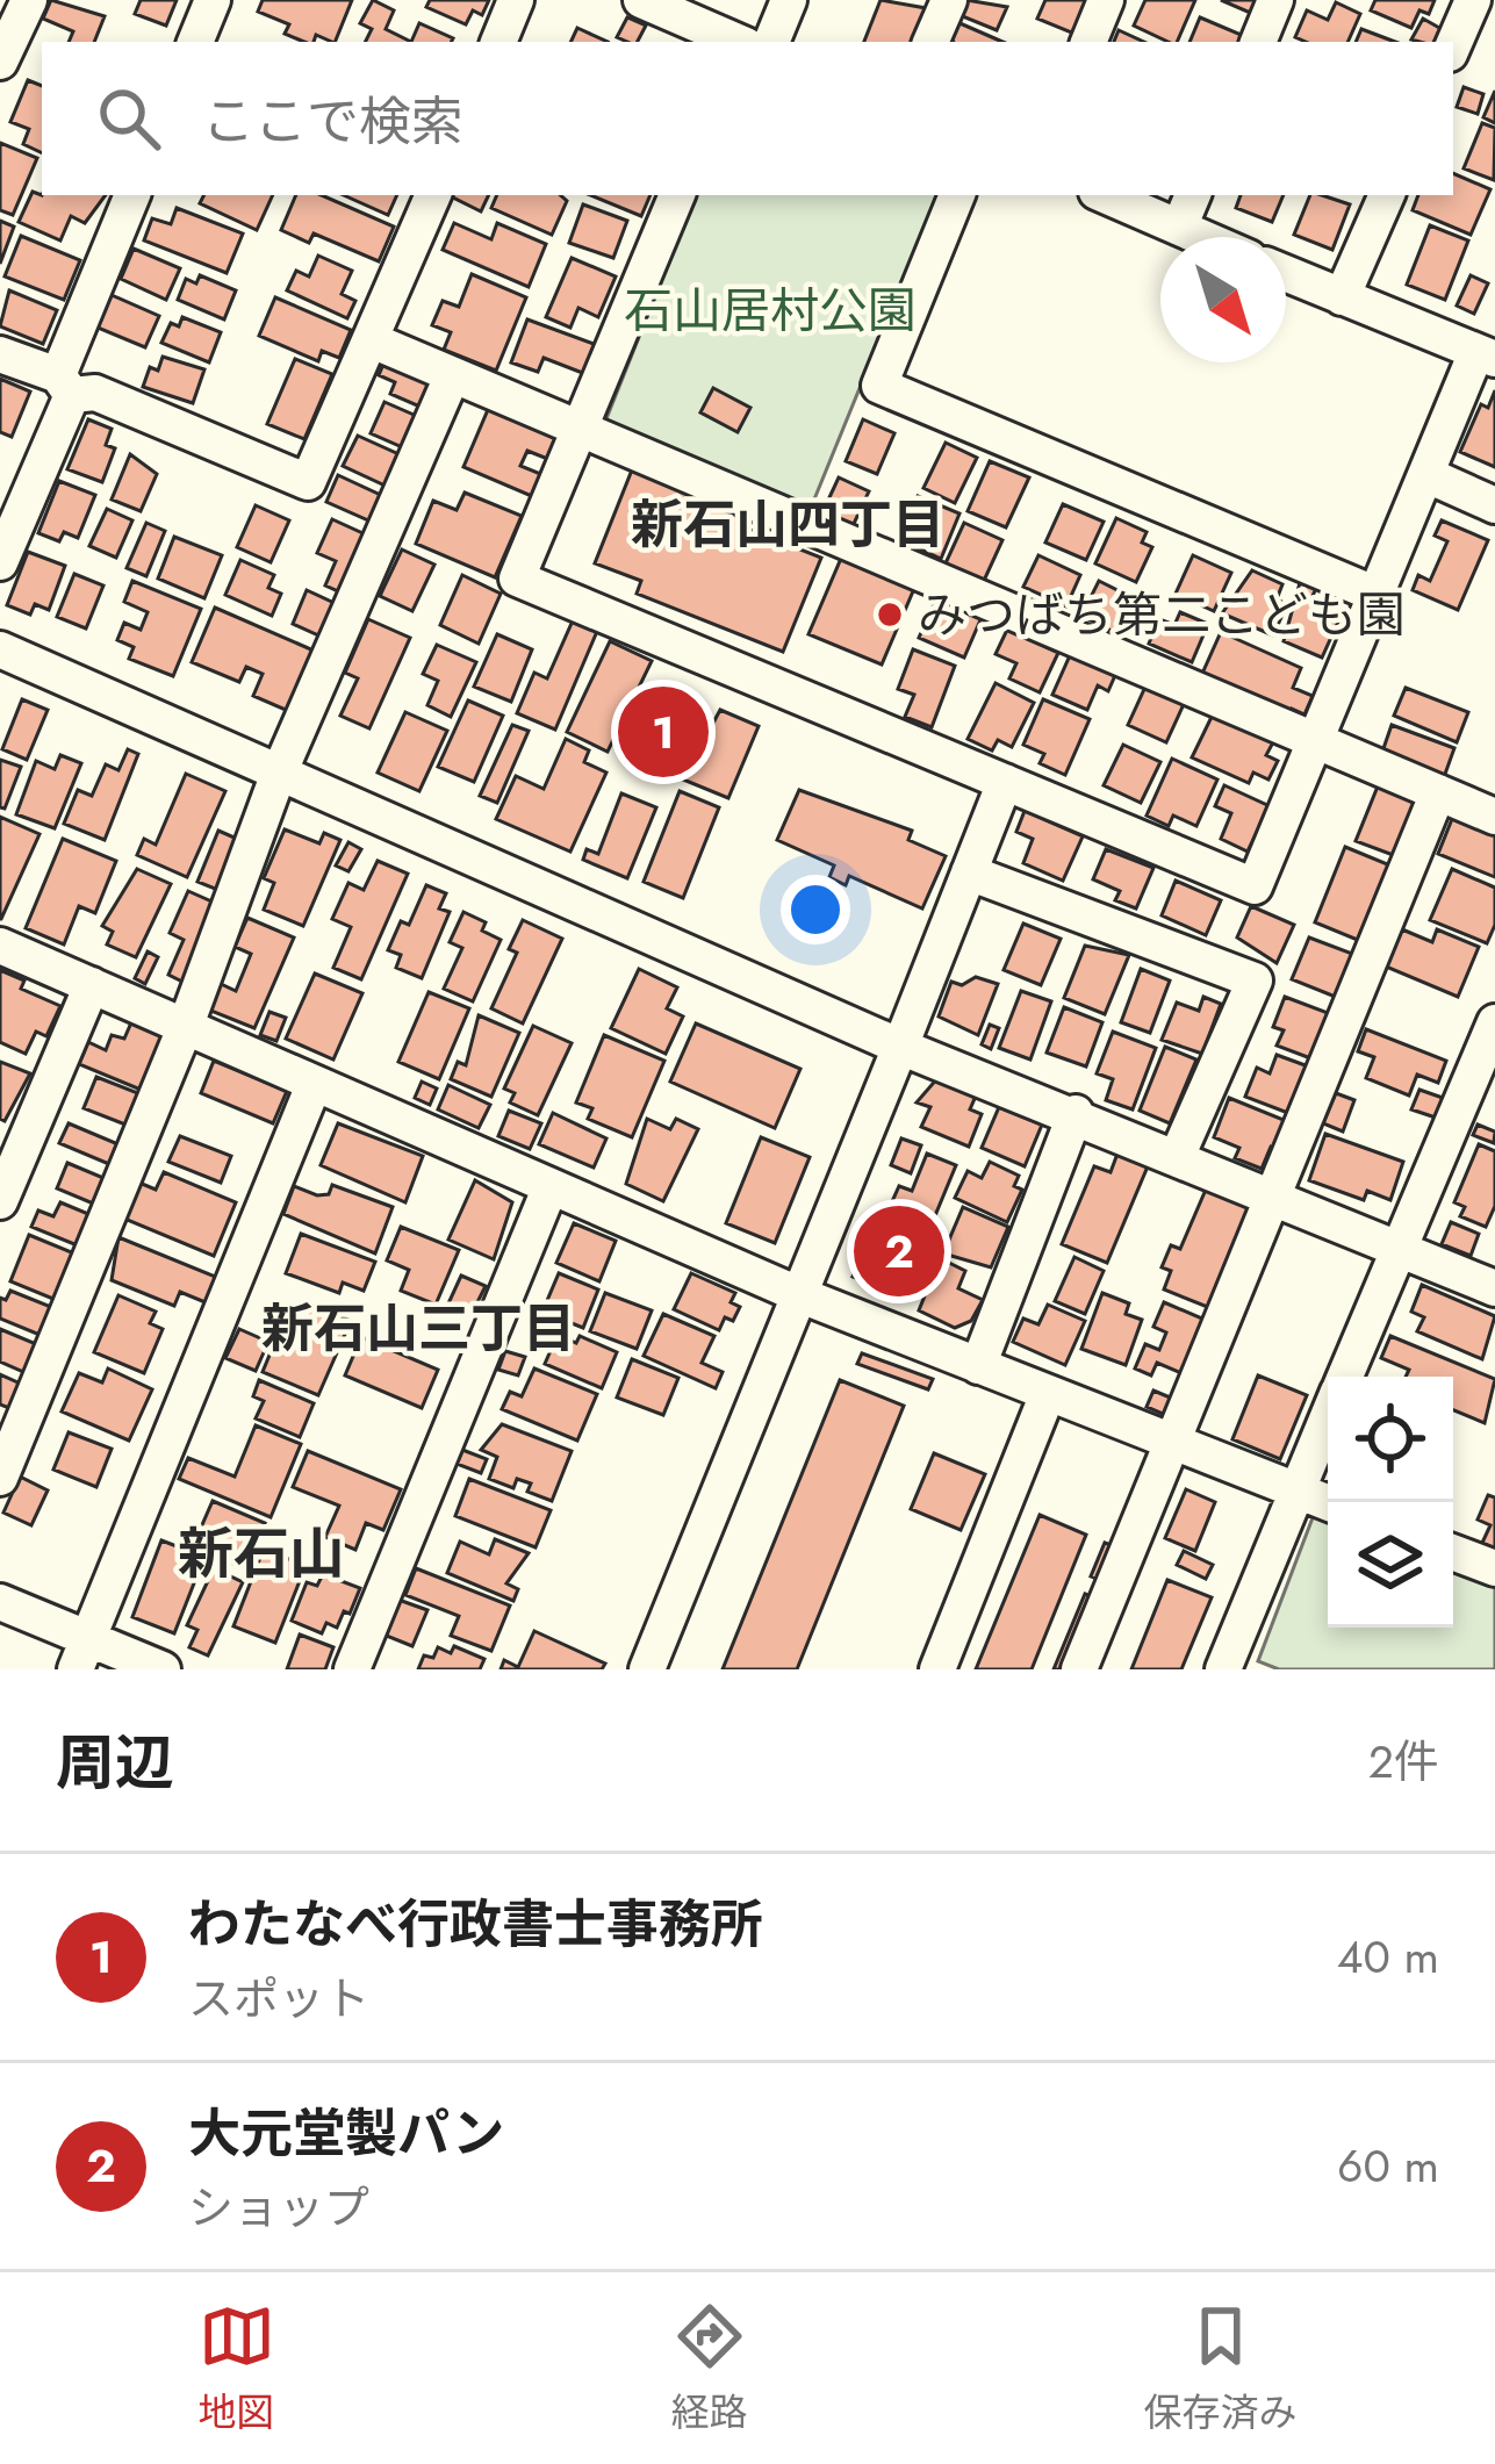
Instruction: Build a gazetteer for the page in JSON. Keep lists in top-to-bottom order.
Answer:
{
  "districts": ["新石山四丁目", "新石山三丁目", "新石山"],
  "parks": ["石山居村公園"],
  "places": ["みつばち第二こども園"],
  "north": "bottom right",
  "page": {
    "search": "ここで検索",
    "pins": ["1", "2"],
    "heading": ["周辺", "2件"],
    "list": [
      {
        "mark": "1",
        "name": "わたなべ行政書士事務所",
        "note": "スポット",
        "value": "40 m"
      },
      {
        "mark": "2",
        "name": "大元堂製パン",
        "note": "ショップ",
        "value": "60 m"
      }
    ],
    "nav": ["地図", "経路", "保存済み"]
  }
}
